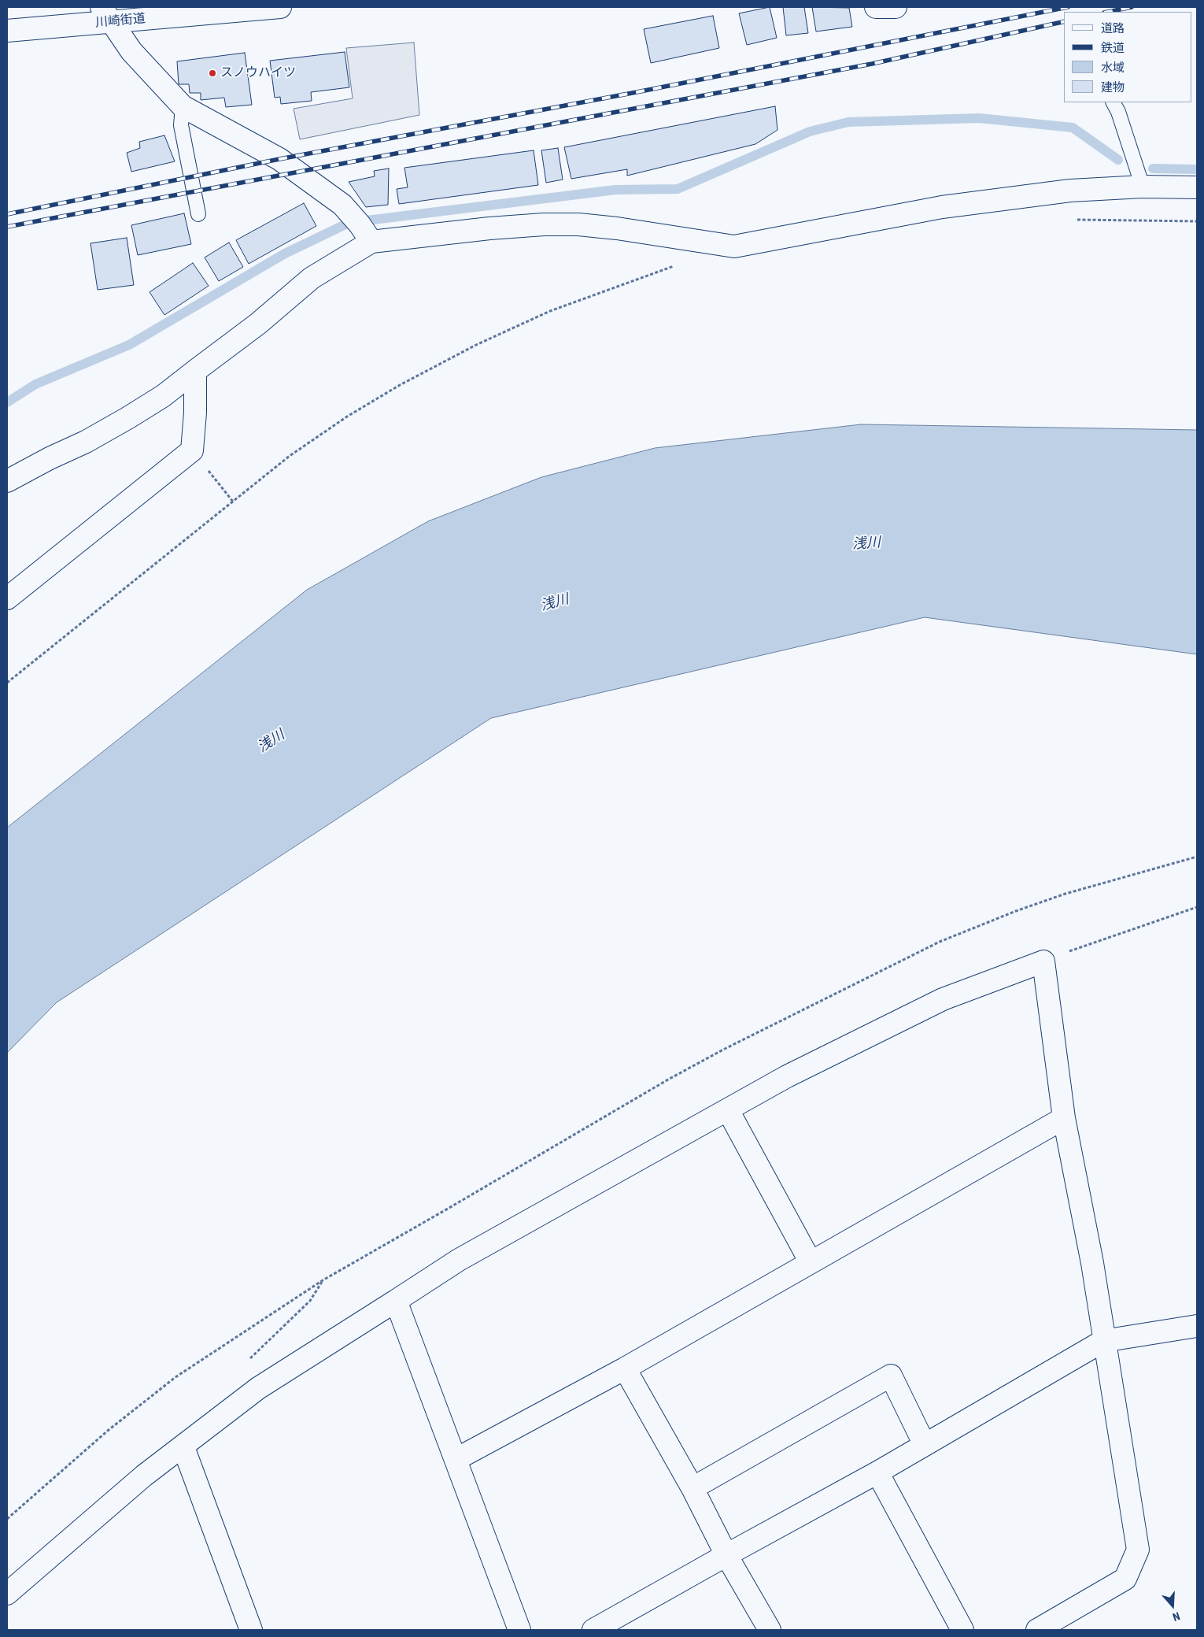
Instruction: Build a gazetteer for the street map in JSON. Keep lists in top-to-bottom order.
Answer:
{
  "streets": {
    "street": ["川崎街道"]
  },
  "water": ["浅川"],
  "places": ["スノウハイツ"],
  "legend": [
    "道路",
    "鉄道",
    "水域",
    "建物"
  ],
  "north": "bottom"
}
